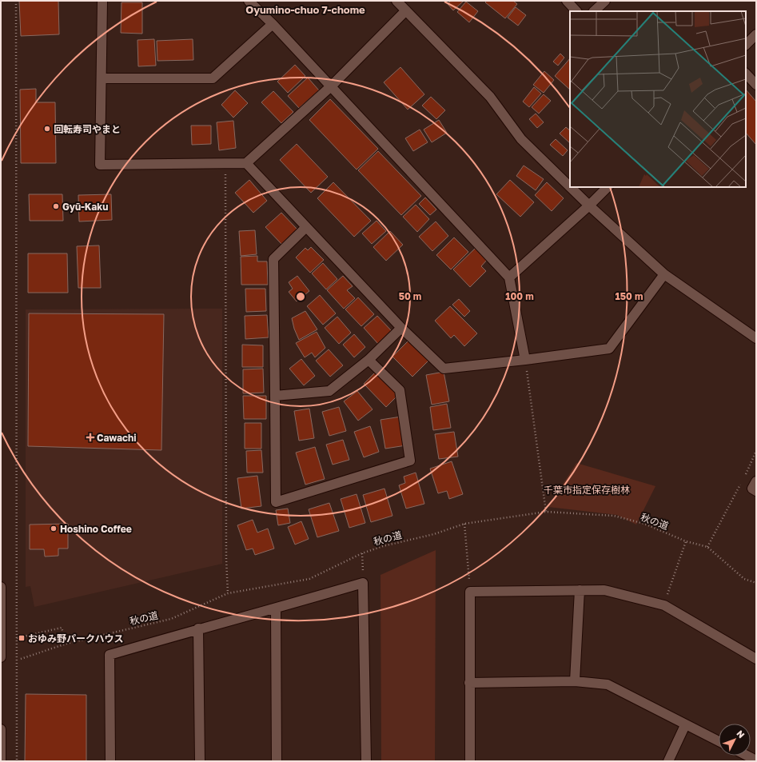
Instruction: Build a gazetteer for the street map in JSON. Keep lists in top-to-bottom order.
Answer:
{
  "streets": {
    "path": ["秋の道"]
  },
  "districts": ["Oyumino-chuo 7-chome"],
  "parks": ["千葉市指定保存樹林"],
  "places": {
    "other": ["回転寿司やまと", "Gyū-Kaku", "Hoshino Coffee"],
    "health": ["Cawachi"],
    "transit": ["おゆみ野パークハウス"]
  },
  "north": "top right",
  "rings": ["50 m", "100 m", "150 m"]
}
